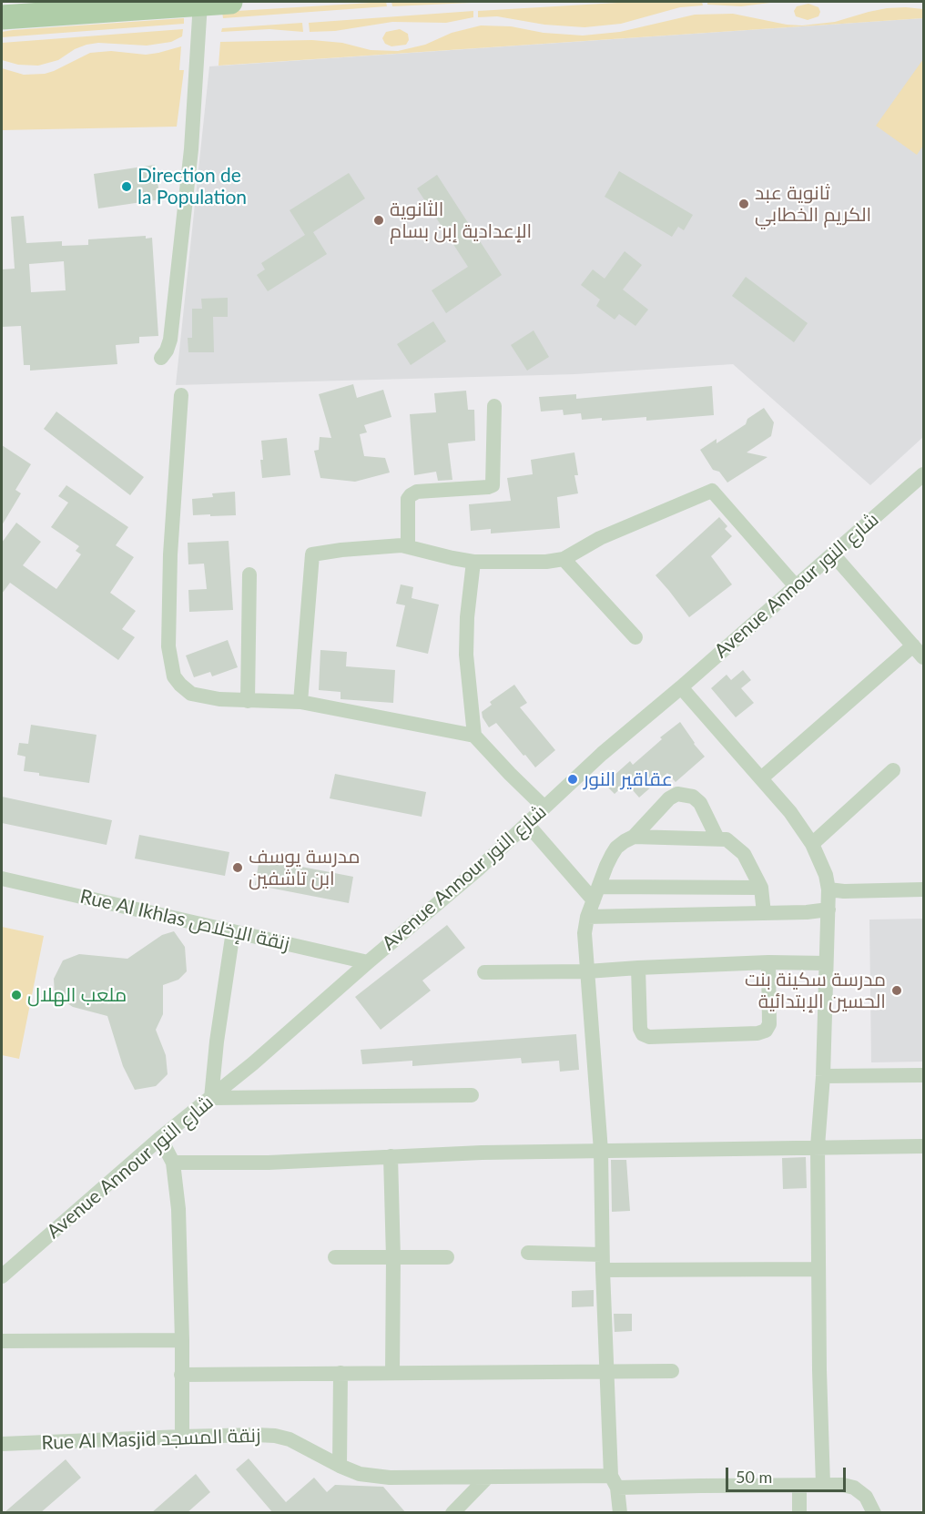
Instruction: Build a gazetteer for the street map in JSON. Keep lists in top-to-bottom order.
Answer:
{
  "streets": {
    "street": ["Avenue Annour شارع النور", "Rue Al Ikhlas زنقة الإخلاص", "Rue Al Masjid زنقة المسجد"]
  },
  "crossings": [
    ["Avenue Annour شارع النور", "Rue Al Ikhlas زنقة الإخلاص"]
  ],
  "places": [
    "Direction de la Population",
    "ثانوية عبد الكريم الخطابي",
    "الثانوية الإعدادية إبن بسام",
    "عقاقير النور",
    "مدرسة يوسف ابن تاشفين",
    "مدرسة سكينة بنت الحسين الإبتدائية",
    "ملعب الهلال"
  ],
  "scale_bar": "50 m"
}
